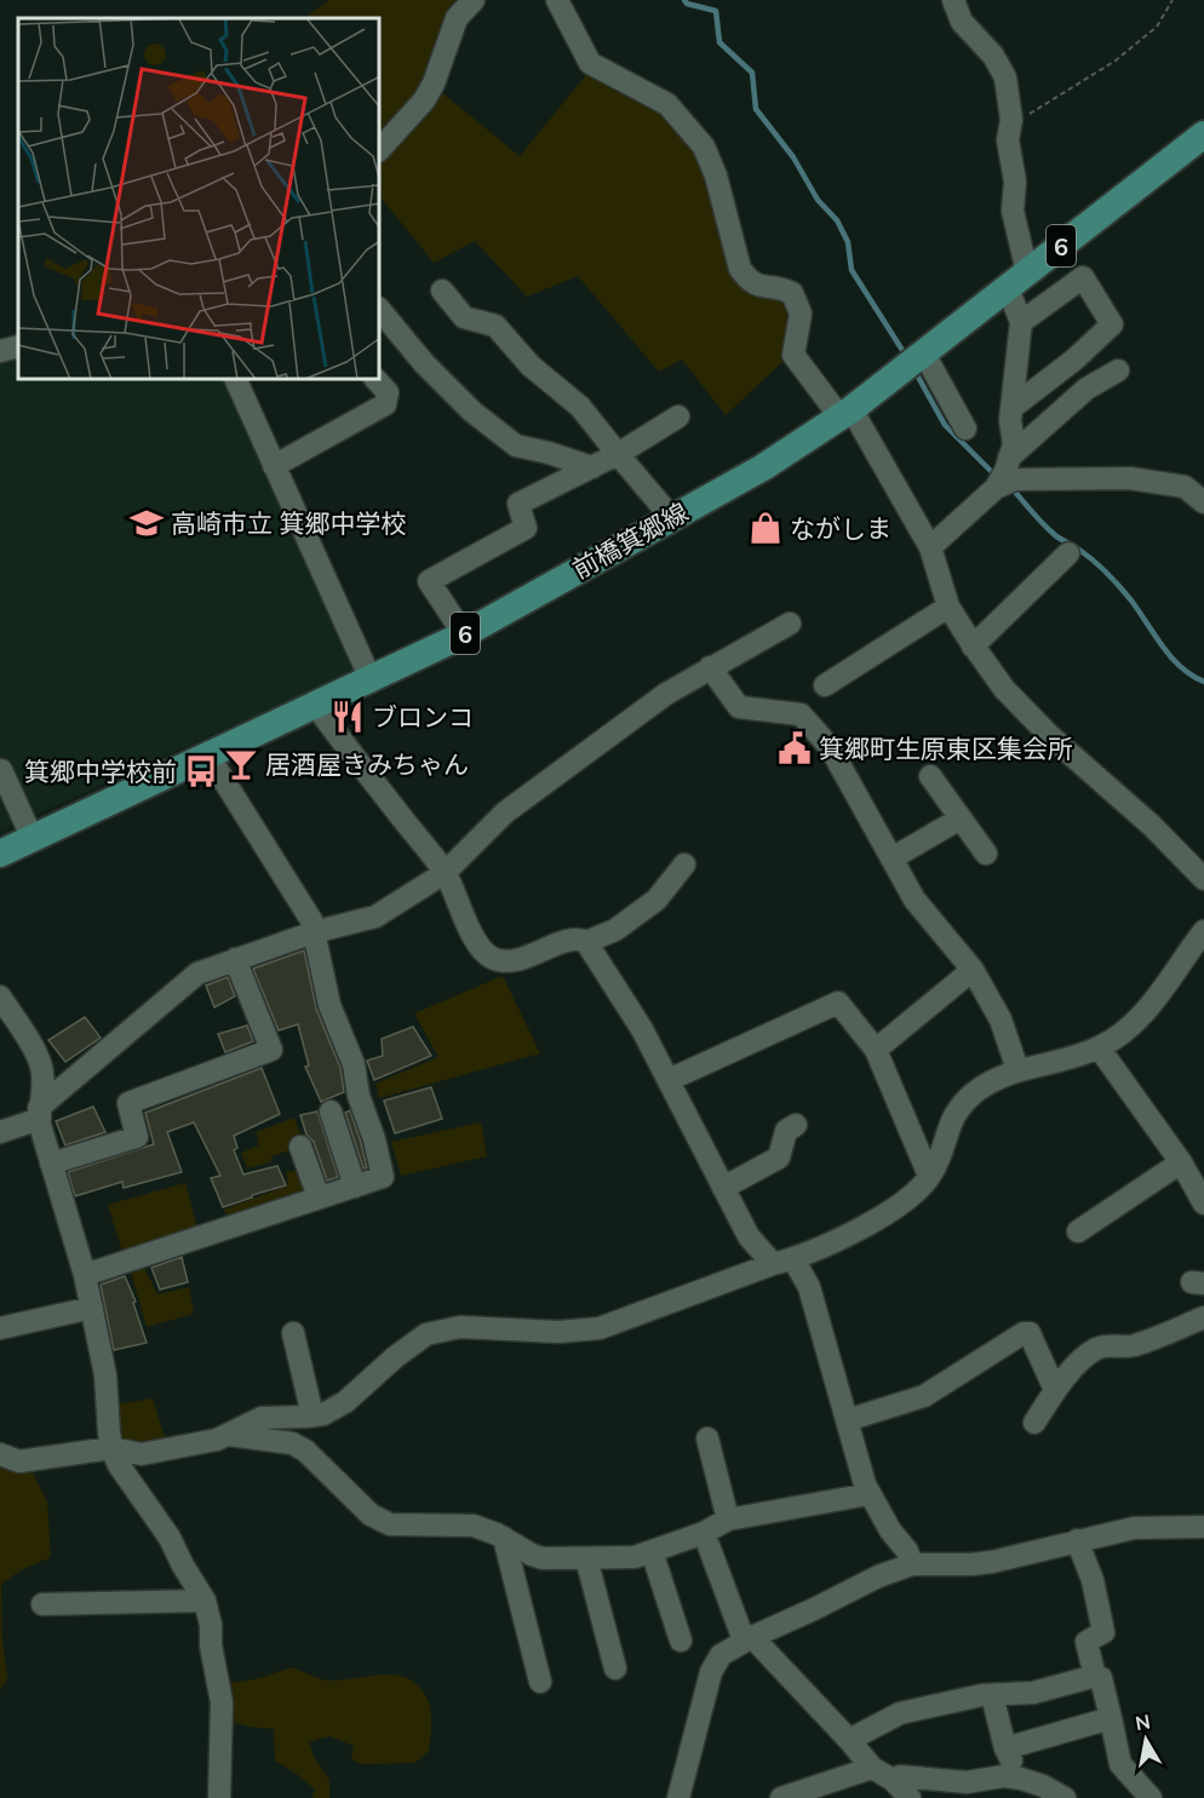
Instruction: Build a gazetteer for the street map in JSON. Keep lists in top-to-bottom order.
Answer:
{
  "streets": {
    "main road": ["6", "前橋箕郷線"]
  },
  "places": {
    "school or university": ["高崎市立 箕郷中学校"],
    "shop": ["ながしま"],
    "restaurant": ["ブロンコ"],
    "public building": ["箕郷町生原東区集会所"],
    "bar": ["居酒屋きみちゃん"],
    "bus stop": ["箕郷中学校前"]
  },
  "north": "top"
}
